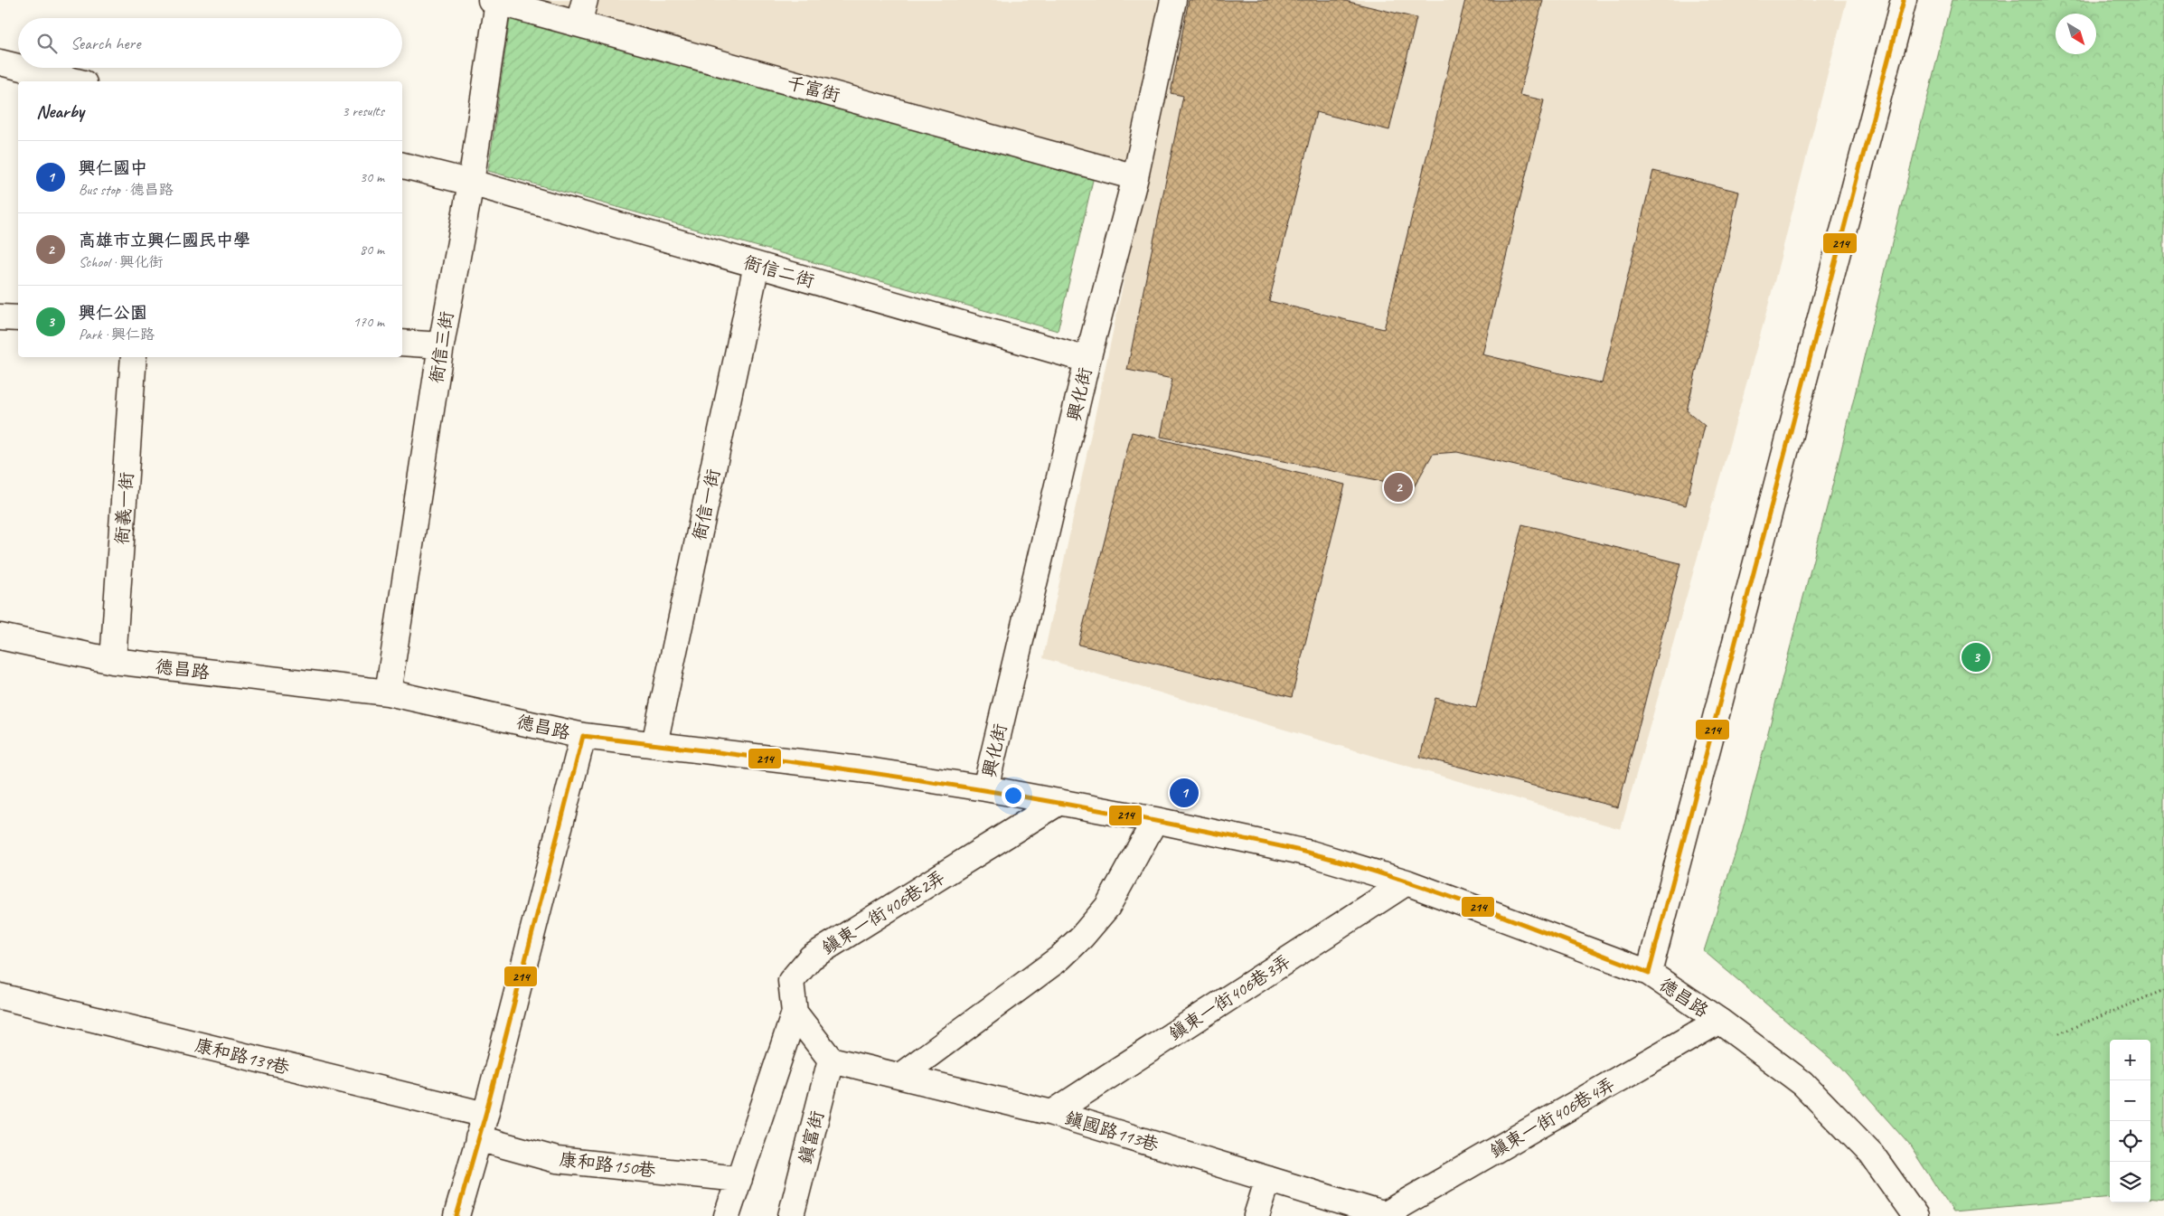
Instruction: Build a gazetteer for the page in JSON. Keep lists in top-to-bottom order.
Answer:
{
  "streets": {
    "street": [
      "千富街",
      "衙信二街",
      "衙信三街",
      "興化街",
      "衙信一街",
      "衙義一街",
      "德昌路",
      "鎮東一街406巷2弄",
      "鎮東一街406巷3弄",
      "康和路139巷",
      "鎮東一街406巷4弄",
      "鎮國路113巷",
      "鎮富街",
      "康和路150巷"
    ]
  },
  "crossings": [
    ["千富街", "衙信三街"],
    ["千富街", "興化街"],
    ["衙信二街", "衙信三街"],
    ["衙信二街", "興化街"],
    ["衙信二街", "衙信一街"],
    ["衙信三街", "德昌路"],
    ["興化街", "德昌路"],
    ["衙信一街", "德昌路"],
    ["衙義一街", "德昌路"],
    ["德昌路", "鎮東一街406巷2弄"],
    ["德昌路", "鎮東一街406巷3弄"],
    ["德昌路", "鎮東一街406巷4弄"],
    ["鎮東一街406巷3弄", "鎮國路113巷"],
    ["康和路139巷", "康和路150巷"],
    ["鎮東一街406巷4弄", "鎮國路113巷"],
    ["鎮國路113巷", "鎮富街"]
  ],
  "lines": ["transit line 214"],
  "north": "bottom right",
  "page": {
    "search": "Search here",
    "heading": ["Nearby", "3 results"],
    "list": [
      {
        "mark": "1",
        "name": "興仁國中",
        "note": "Bus stop · 德昌路",
        "value": "30 m"
      },
      {
        "mark": "2",
        "name": "高雄市立興仁國民中學",
        "note": "School · 興化街",
        "value": "80 m"
      },
      {
        "mark": "3",
        "name": "興仁公園",
        "note": "Park · 興仁路",
        "value": "170 m"
      }
    ],
    "pins": ["2", "3", "1"],
    "map_buttons": ["+", "−"]
  }
}
